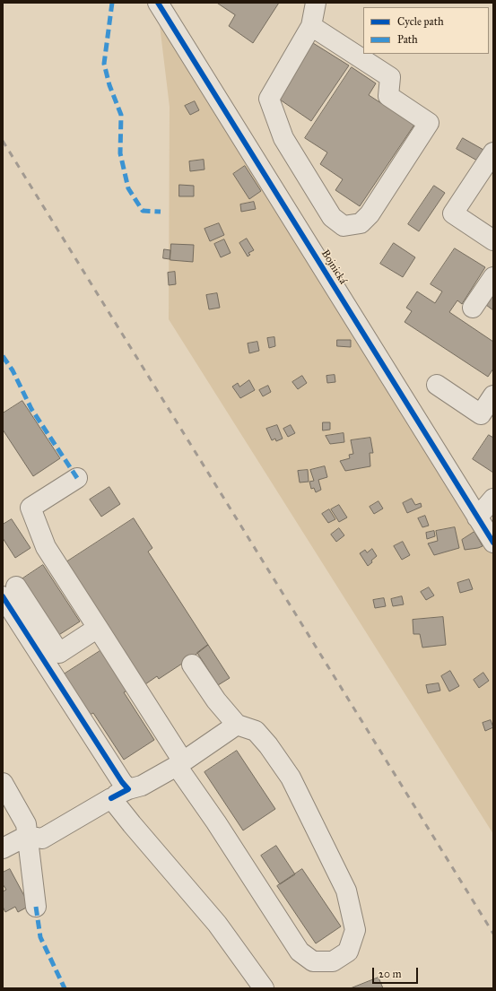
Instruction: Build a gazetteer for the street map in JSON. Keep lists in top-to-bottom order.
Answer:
{
  "streets": {
    "street": ["Bojnická"]
  },
  "legend": ["Cycle path", "Path"],
  "scale_bar": "20 m"
}
